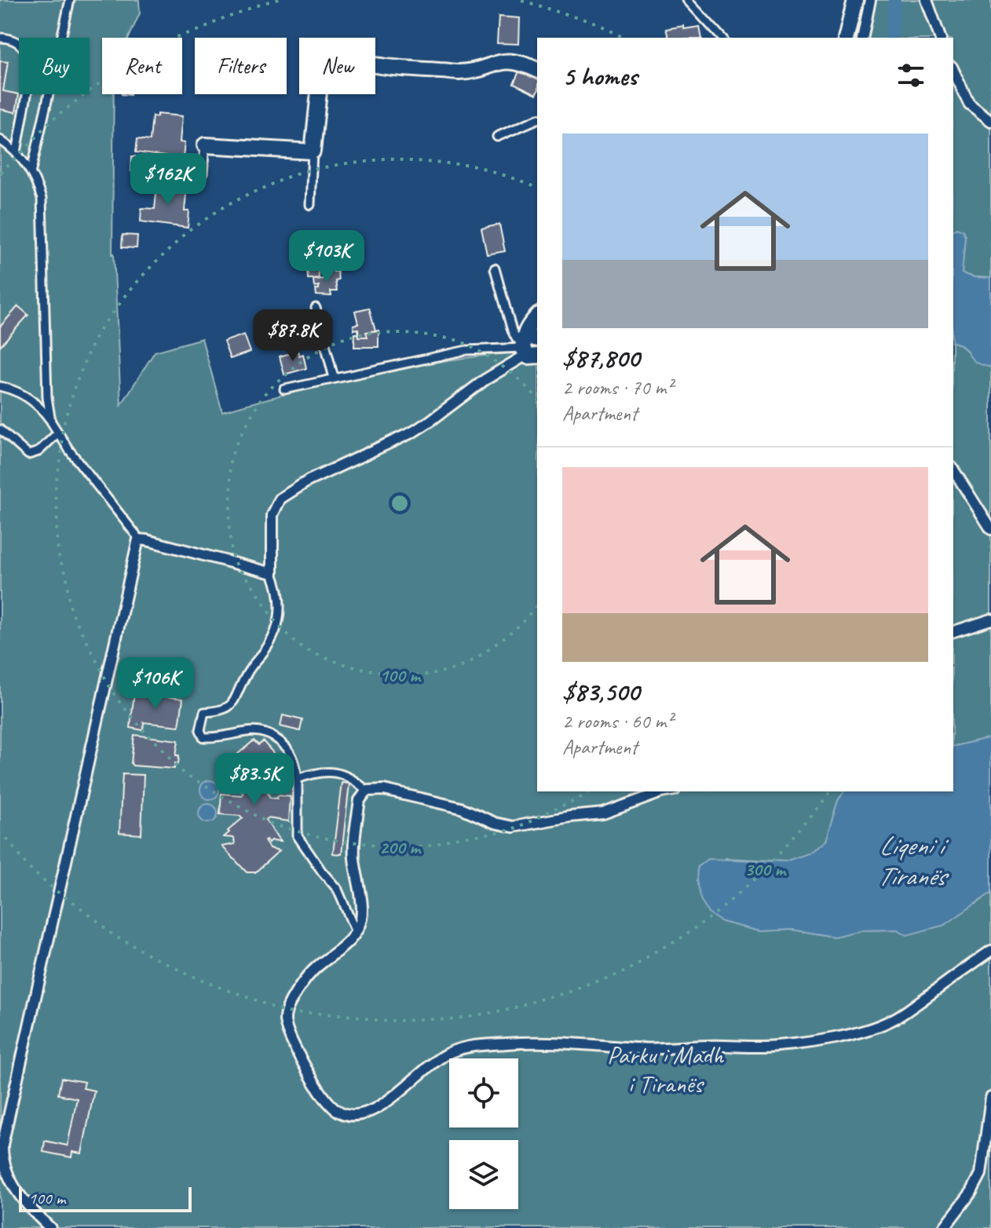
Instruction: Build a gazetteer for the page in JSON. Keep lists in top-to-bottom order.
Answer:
{
  "water": ["Liqeni i Tiranës"],
  "parks": ["Parku i Madh i Tiranës"],
  "scale_bar": "100 m",
  "page": {
    "chip": [
      "Buy",
      "Rent",
      "Filters",
      "New"
    ],
    "heading": "5 homes",
    "list": [
      {
        "name": "$87,800",
        "note": "2 rooms · 70 m² · Apartment"
      },
      {
        "name": "$83,500",
        "note": "2 rooms · 60 m² · Apartment"
      }
    ],
    "price": [
      "$162K",
      "$103K",
      "$87.8K",
      "$106K",
      "$83.5K"
    ],
    "scale": "100 m"
  },
  "rings": ["100 m", "200 m", "300 m"]
}
